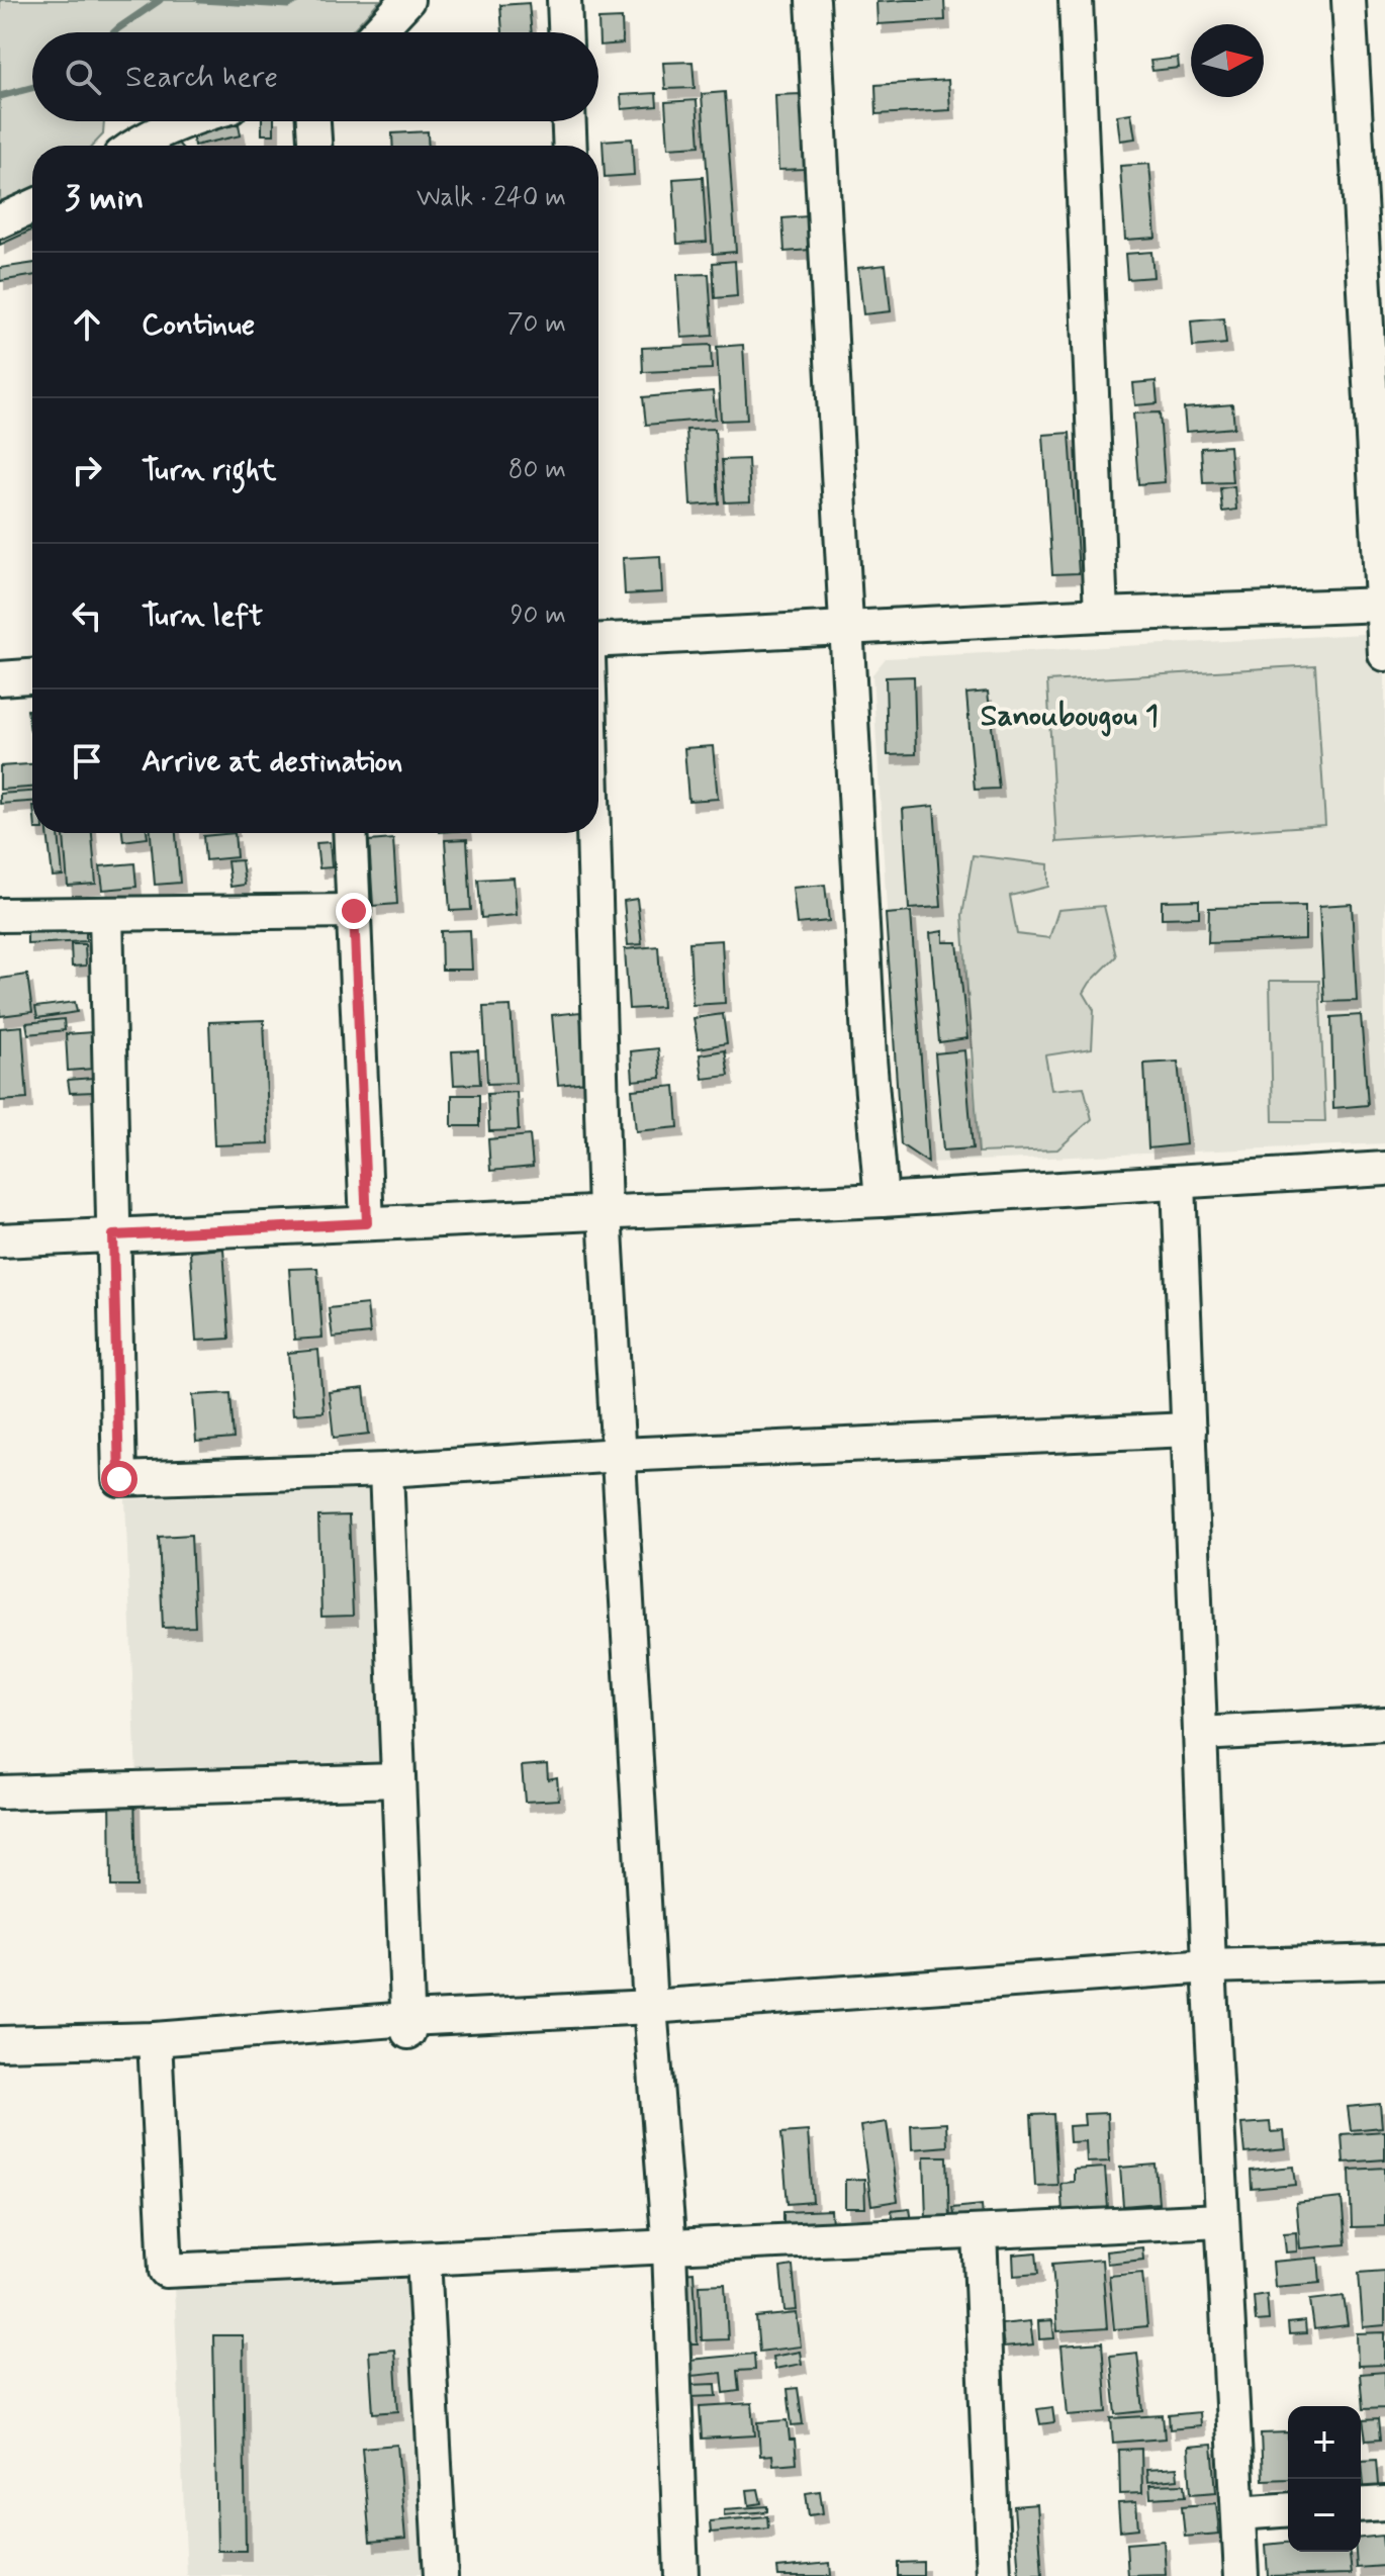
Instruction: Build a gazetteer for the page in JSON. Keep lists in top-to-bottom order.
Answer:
{
  "districts": ["Sanoubougou 1"],
  "north": "right",
  "page": {
    "search": "Search here",
    "heading": ["3 min", "Walk · 240 m"],
    "list": [
      ["Continue", "70 m"],
      ["Turn right", "80 m"],
      ["Turn left", "90 m"],
      "Arrive at destination"
    ],
    "map_buttons": ["+", "−"]
  }
}
